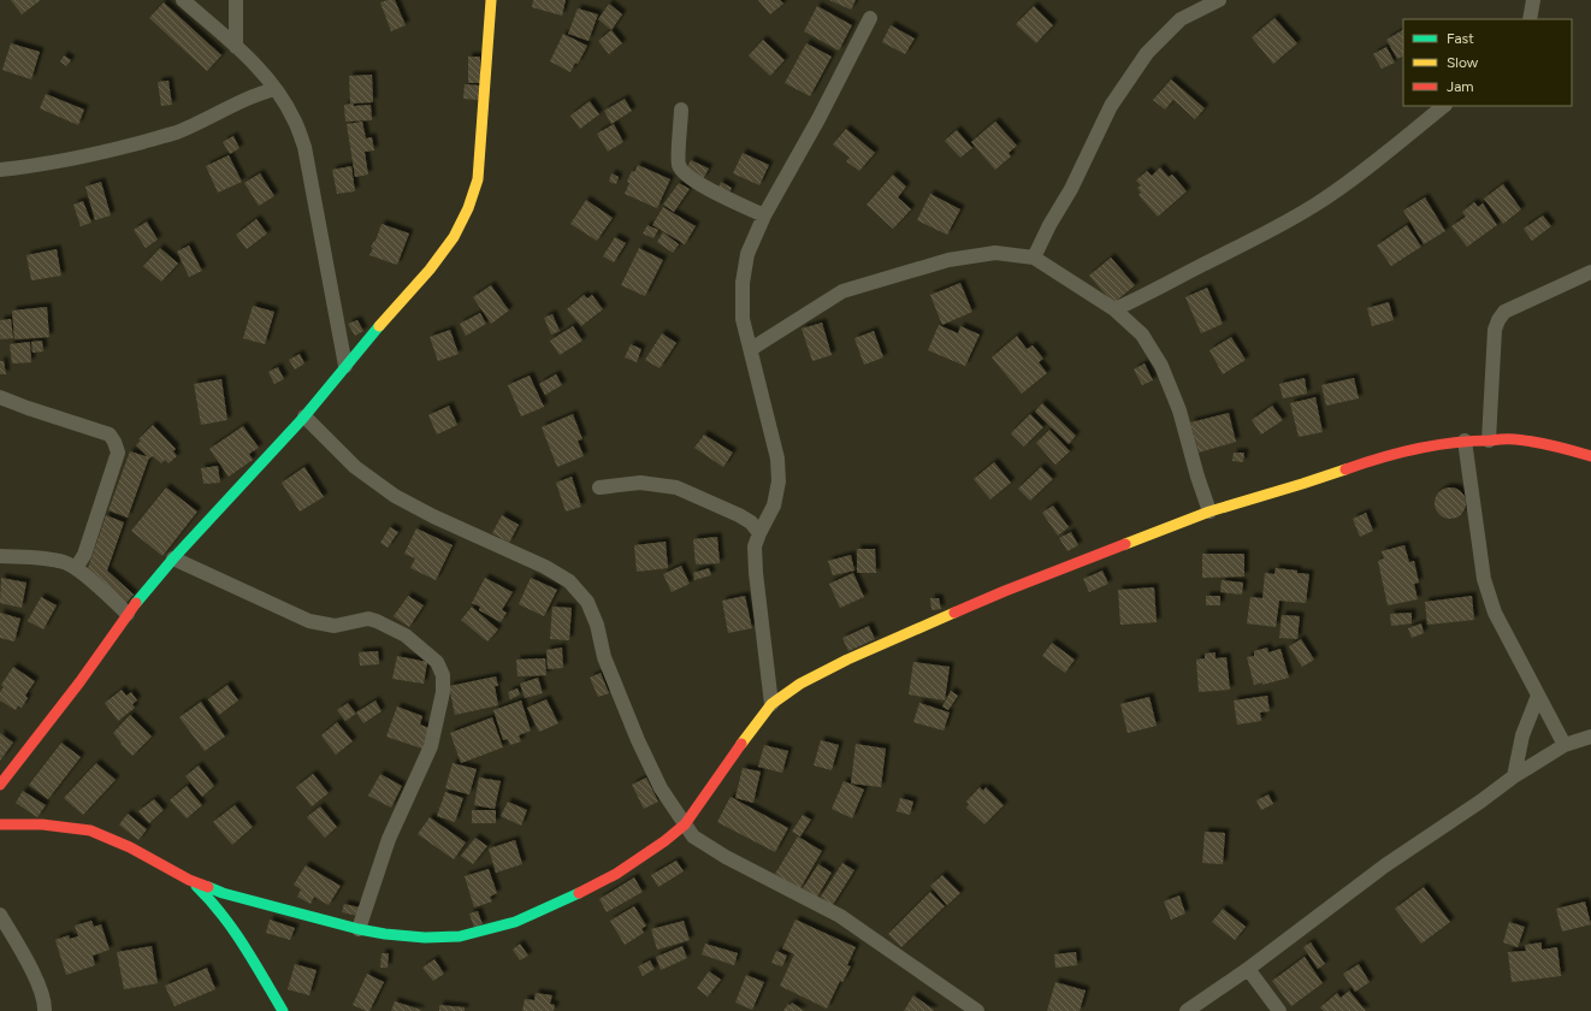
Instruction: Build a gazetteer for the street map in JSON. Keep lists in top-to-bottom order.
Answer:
{
  "legend": ["Fast", "Slow", "Jam"]
}
